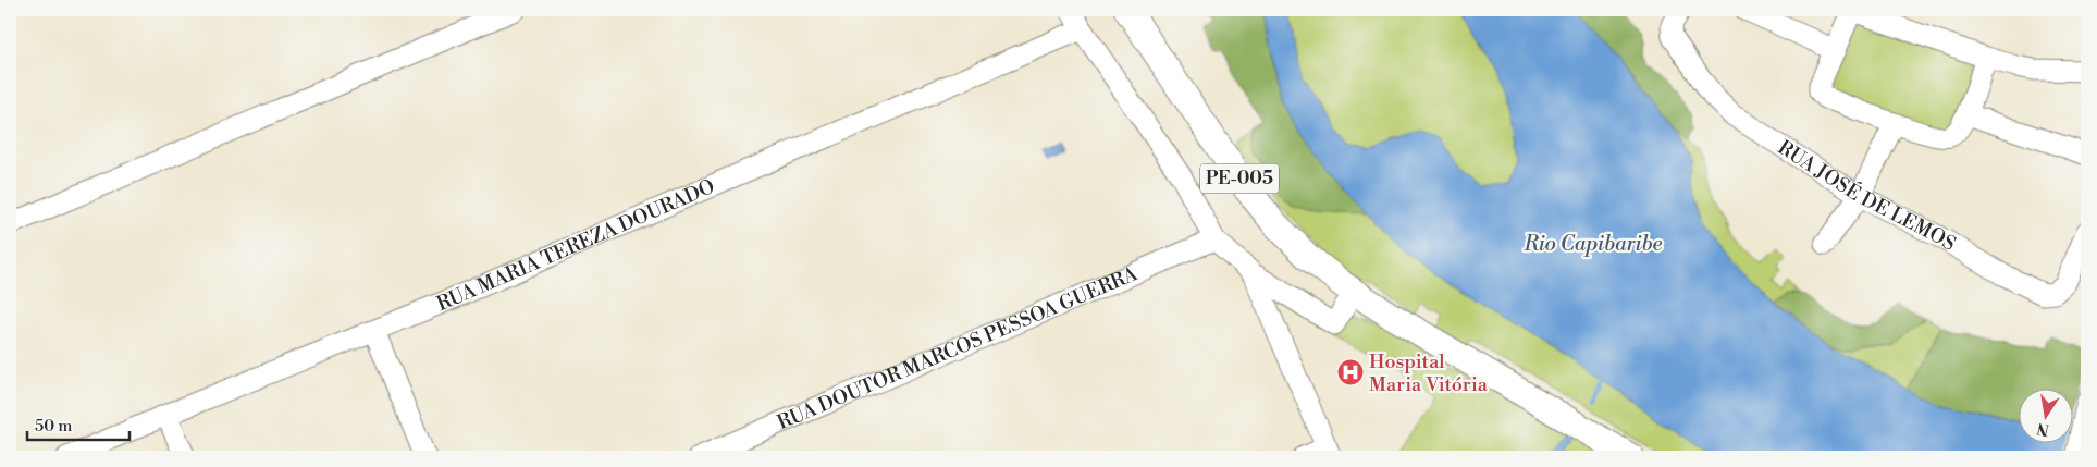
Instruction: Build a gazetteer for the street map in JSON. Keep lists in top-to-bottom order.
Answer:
{
  "streets": {
    "main road": ["PE-005"],
    "street": ["RUA JOSÉ DE LEMOS", "RUA MARIA TEREZA DOURADO", "RUA DOUTOR MARCOS PESSOA GUERRA"]
  },
  "water": ["Rio Capibaribe"],
  "places": {
    "hospital": ["Hospital Maria Vitória"]
  },
  "scale_bar": "50 m",
  "north": "bottom"
}
